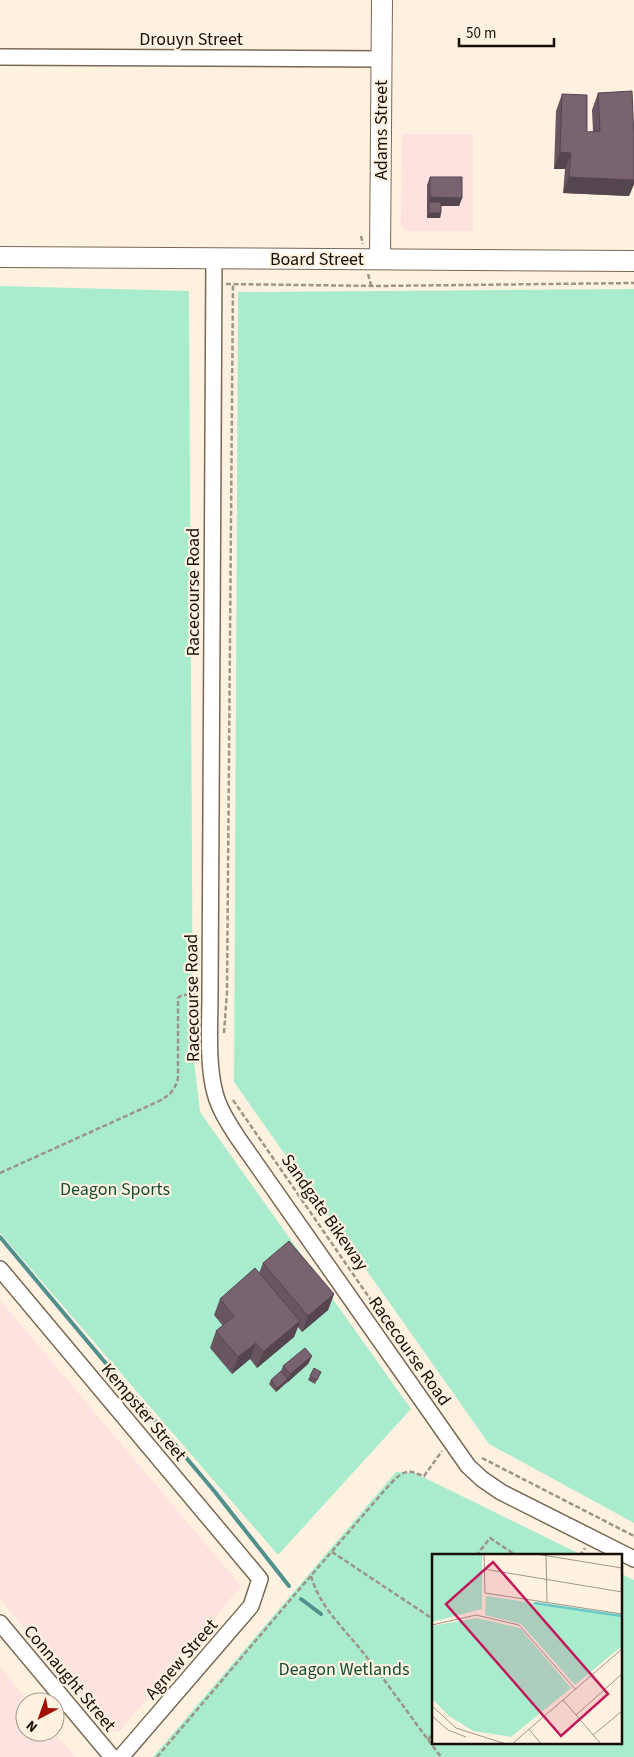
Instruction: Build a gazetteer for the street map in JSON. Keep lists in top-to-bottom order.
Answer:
{
  "streets": {
    "main road": ["Adams Street", "Board Street"],
    "street": [
      "Drouyn Street",
      "Racecourse Road",
      "Kempster Street",
      "Agnew Street",
      "Connaught Street"
    ],
    "path": ["Sandgate Bikeway"]
  },
  "crossings": [
    ["Drouyn Street", "Adams Street"],
    ["Adams Street", "Board Street"],
    ["Board Street", "Racecourse Road"],
    ["Kempster Street", "Agnew Street"]
  ],
  "parks": ["Deagon Sports", "Deagon Wetlands"],
  "scale_bar": "50 m",
  "north": "bottom left"
}
